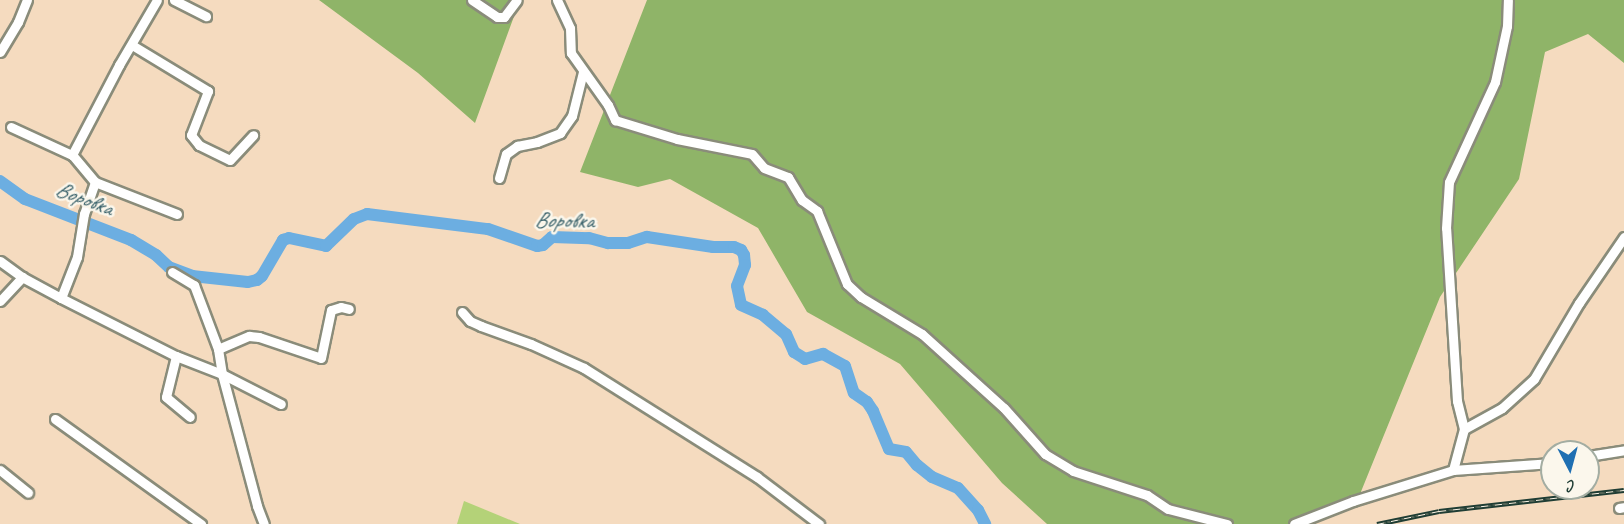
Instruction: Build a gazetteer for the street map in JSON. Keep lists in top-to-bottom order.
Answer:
{
  "water": ["Воровка"],
  "north": "bottom"
}
